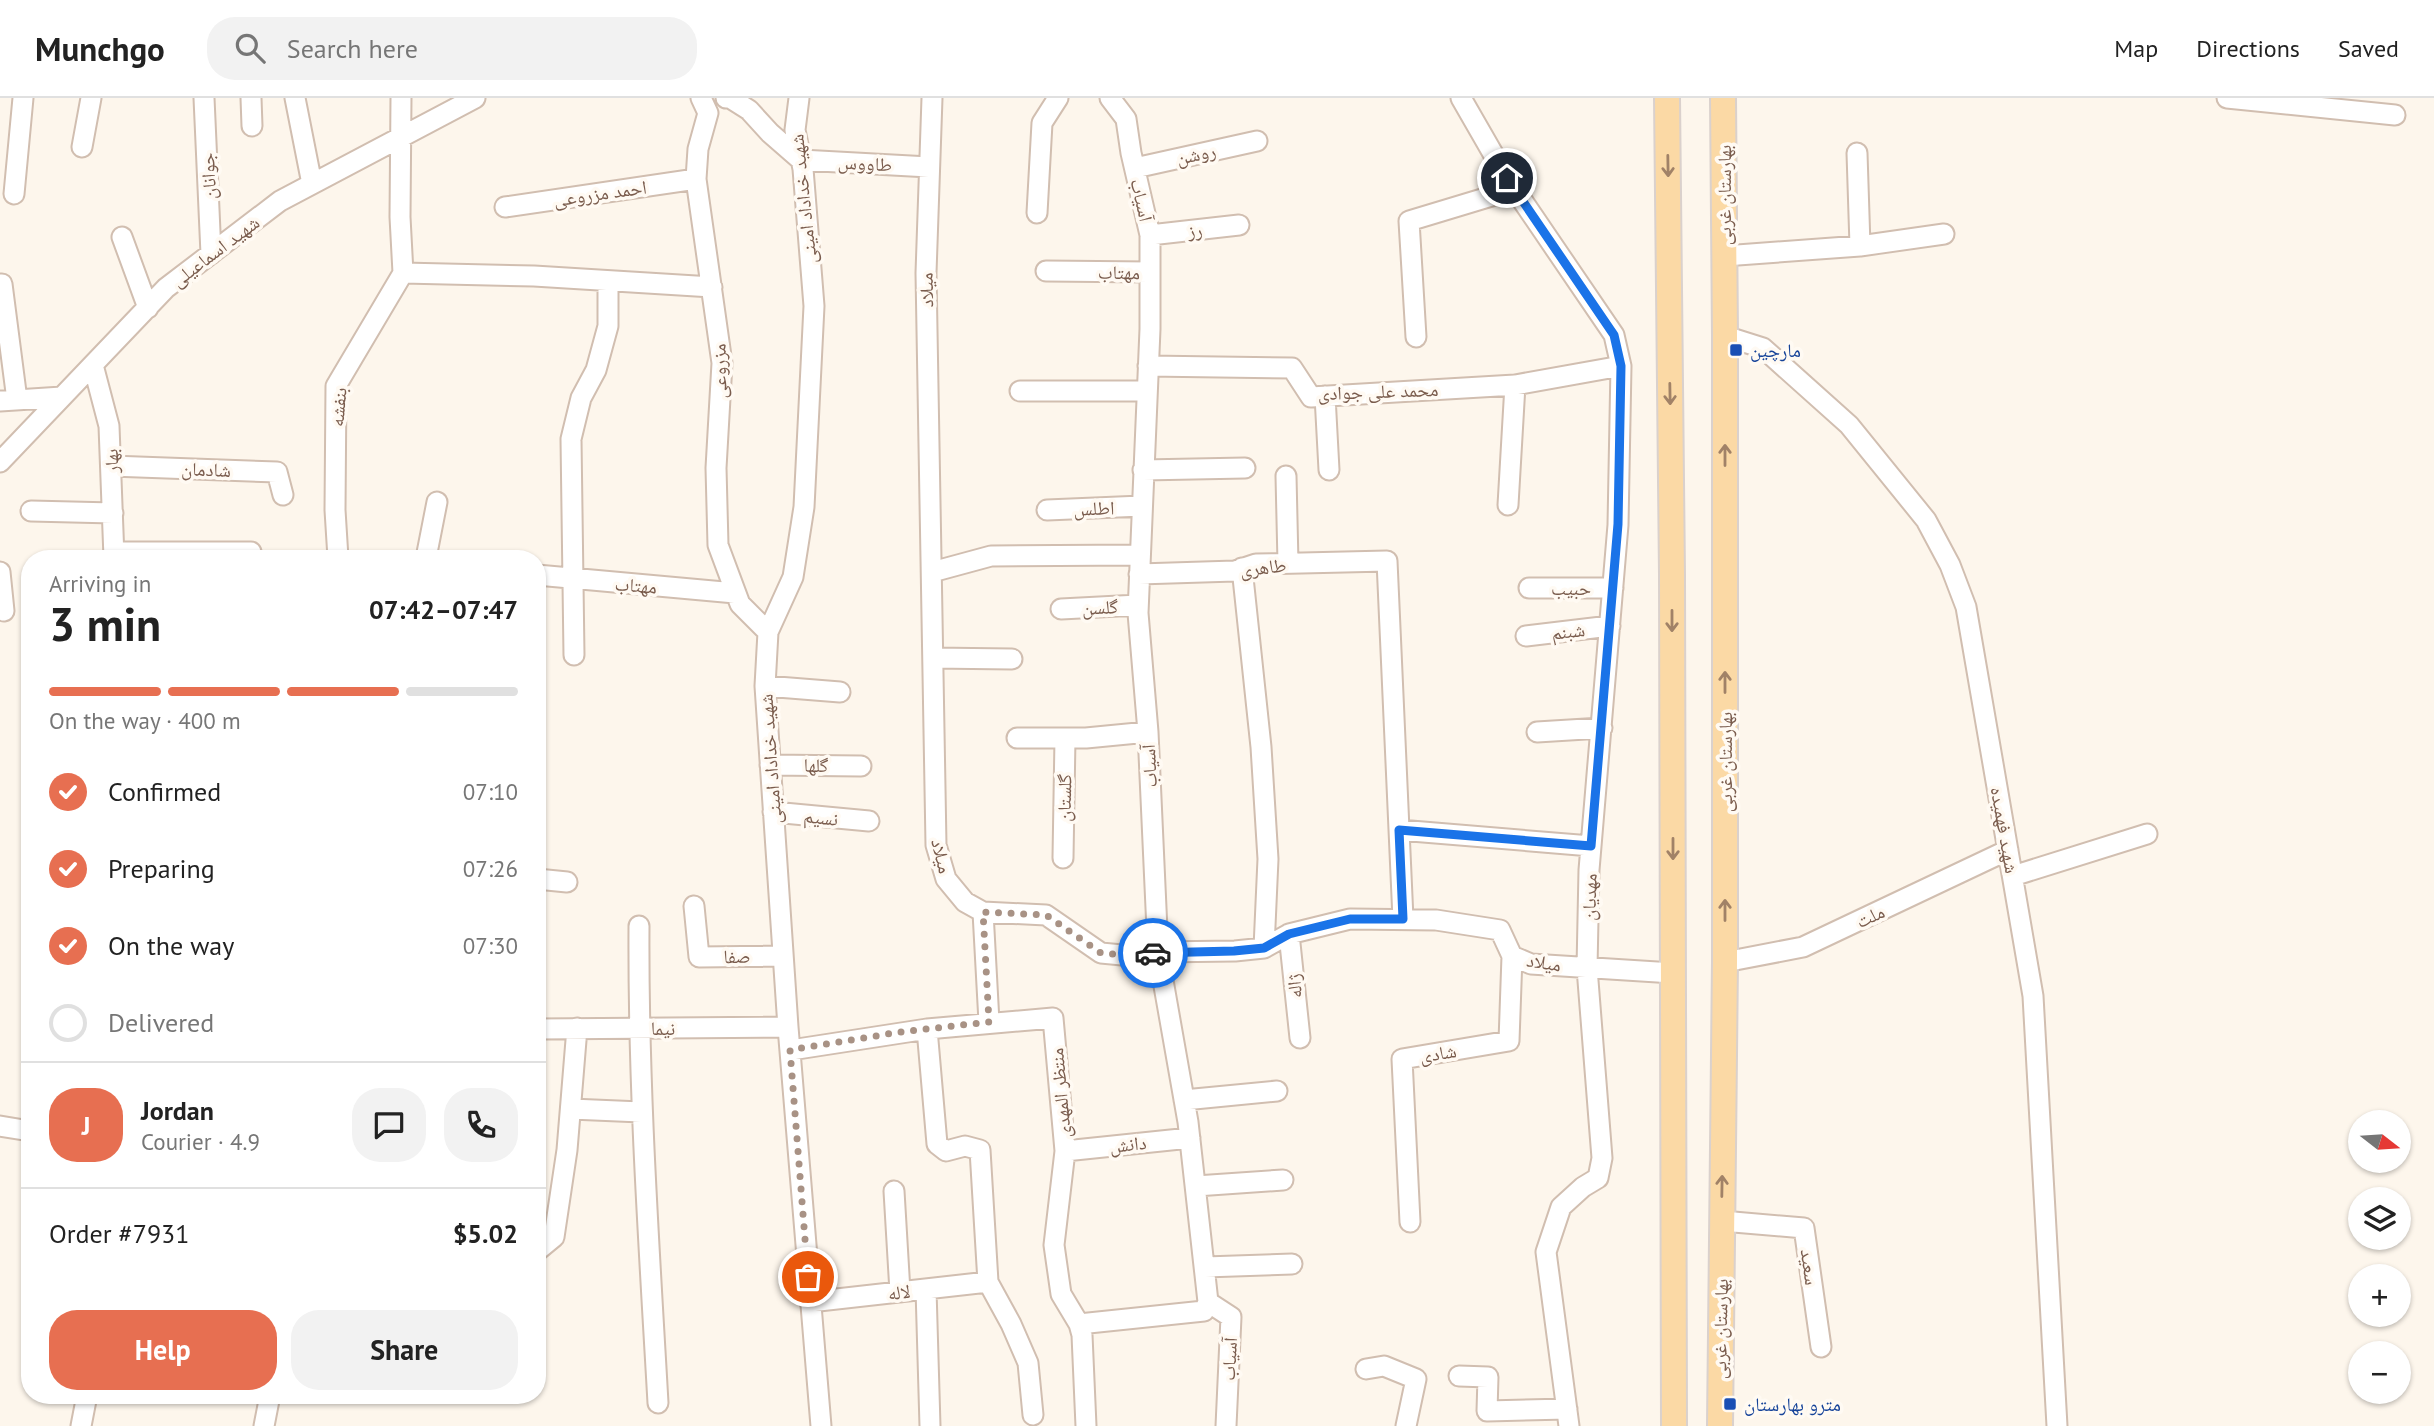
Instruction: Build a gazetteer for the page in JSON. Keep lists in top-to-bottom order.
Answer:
{
  "streets": {
    "main road": ["بهارستان غربی"],
    "street": [
      "روشن",
      "طاووس",
      "جوانان",
      "احمد مزروعی",
      "شهید خداداد امینی",
      "آسیاب",
      "رز",
      "شهید اسماعیلی",
      "مهتاب",
      "میلاد",
      "مزروعی",
      "محمد علی جوادی",
      "بنفشه",
      "بهار",
      "شادمان",
      "اطلس",
      "طاهری",
      "حبیب",
      "گلسن",
      "شبنم",
      "گلها",
      "گلستان",
      "نسیم",
      "شهید فهمیده",
      "مهدیان",
      "ملت",
      "صفا",
      "ژاله",
      "نیما",
      "شادی",
      "منتظر المهدی",
      "دانش",
      "سعید",
      "لاله"
    ]
  },
  "crossings": [
    ["روشن", "آسیاب"],
    ["طاووس", "شهید خداداد امینی"],
    ["طاووس", "میلاد"],
    ["جوانان", "شهید اسماعیلی"],
    ["احمد مزروعی", "مزروعی"],
    ["بهارستان غربی", "شهید فهمیده"],
    ["بهارستان غربی", "ملت"],
    ["بهارستان غربی", "سعید"],
    ["شهید خداداد امینی", "مزروعی"],
    ["شهید خداداد امینی", "گلها"],
    ["شهید خداداد امینی", "نسیم"],
    ["شهید خداداد امینی", "صفا"],
    ["شهید خداداد امینی", "نیما"],
    ["شهید خداداد امینی", "منتظر المهدی"],
    ["شهید خداداد امینی", "لاله"],
    ["آسیاب", "رز"],
    ["آسیاب", "مهتاب"],
    ["آسیاب", "میلاد"],
    ["آسیاب", "محمد علی جوادی"],
    ["آسیاب", "اطلس"],
    ["آسیاب", "طاهری"],
    ["آسیاب", "گلسن"],
    ["آسیاب", "دانش"],
    ["شهید اسماعیلی", "بهار"],
    ["مهتاب", "مزروعی"],
    ["میلاد", "طاهری"],
    ["میلاد", "مهدیان"],
    ["میلاد", "ژاله"],
    ["میلاد", "شادی"],
    ["محمد علی جوادی", "مهدیان"],
    ["بهار", "شادمان"],
    ["حبیب", "مهدیان"],
    ["شبنم", "مهدیان"],
    ["شهید فهمیده", "ملت"],
    ["منتظر المهدی", "دانش"]
  ],
  "places": {
    "transit": ["مارچین", "مترو بهارستان"]
  },
  "north": "right",
  "page": {
    "header": "Munchgo",
    "search": "Search here",
    "nav": ["Map", "Directions", "Saved"],
    "heading": ["3 min", "Arriving in", "07:42–07:47"],
    "panel": [
      "Jordan",
      "Courier · 4.9",
      "Order #7931",
      "$5.02"
    ],
    "bar": "On the way · 400 m",
    "list": [
      ["Confirmed", "07:10"],
      ["Preparing", "07:26"],
      ["On the way", "07:30"],
      "Delivered"
    ],
    "round": "J",
    "map_buttons": ["+", "−"],
    "buttons": ["Help", "Share"]
  }
}
